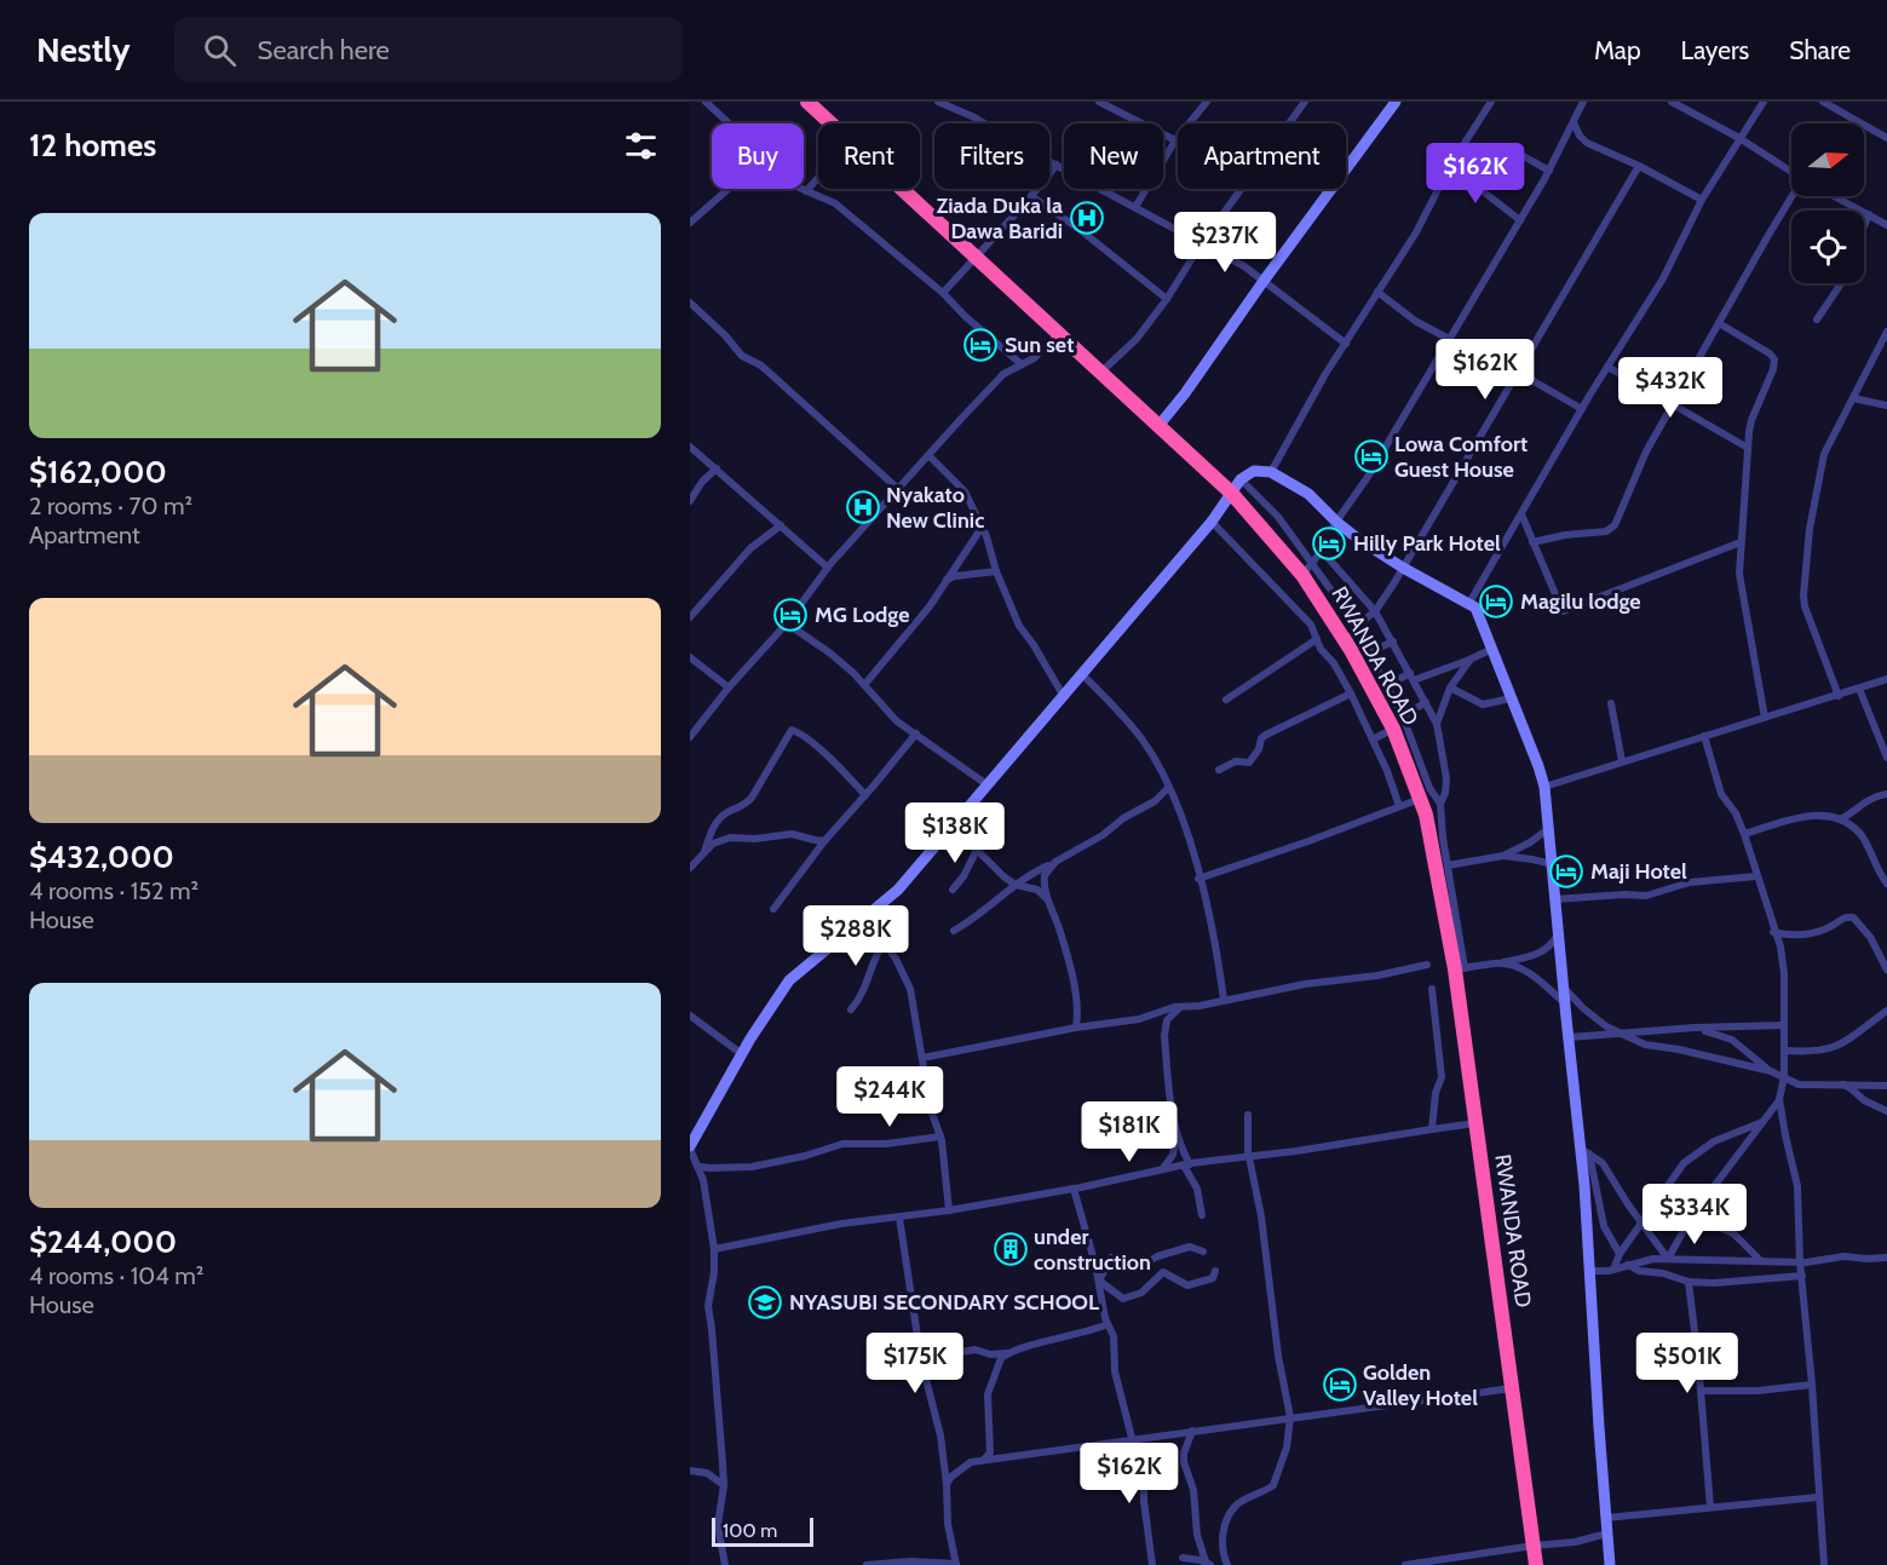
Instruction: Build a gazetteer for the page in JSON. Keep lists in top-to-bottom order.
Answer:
{
  "streets": {
    "highway": ["RWANDA ROAD"]
  },
  "places": {
    "hospital": ["Ziada Duka la Dawa Baridi", "Nyakato New Clinic"],
    "hotel": [
      "Sun set",
      "Lowa Comfort Guest House",
      "Hilly Park Hotel",
      "Magilu lodge",
      "MG Lodge",
      "Maji Hotel",
      "Golden Valley Hotel"
    ],
    "building": ["under construction"],
    "school or university": ["NYASUBI SECONDARY SCHOOL"]
  },
  "scale_bar": "100 m",
  "north": "right",
  "page": {
    "header": "Nestly",
    "search": "Search here",
    "nav": ["Map", "Layers", "Share"],
    "heading": "12 homes",
    "chip": [
      "Buy",
      "Rent",
      "Filters",
      "New",
      "Apartment"
    ],
    "price": [
      "$162K",
      "$237K",
      "$162K",
      "$432K",
      "$138K",
      "$288K",
      "$244K",
      "$181K",
      "$334K",
      "$175K",
      "$501K",
      "$162K"
    ],
    "list": [
      {
        "name": "$162,000",
        "note": "2 rooms · 70 m² · Apartment"
      },
      {
        "name": "$432,000",
        "note": "4 rooms · 152 m² · House"
      },
      {
        "name": "$244,000",
        "note": "4 rooms · 104 m² · House"
      }
    ],
    "scale": "100 m"
  }
}
